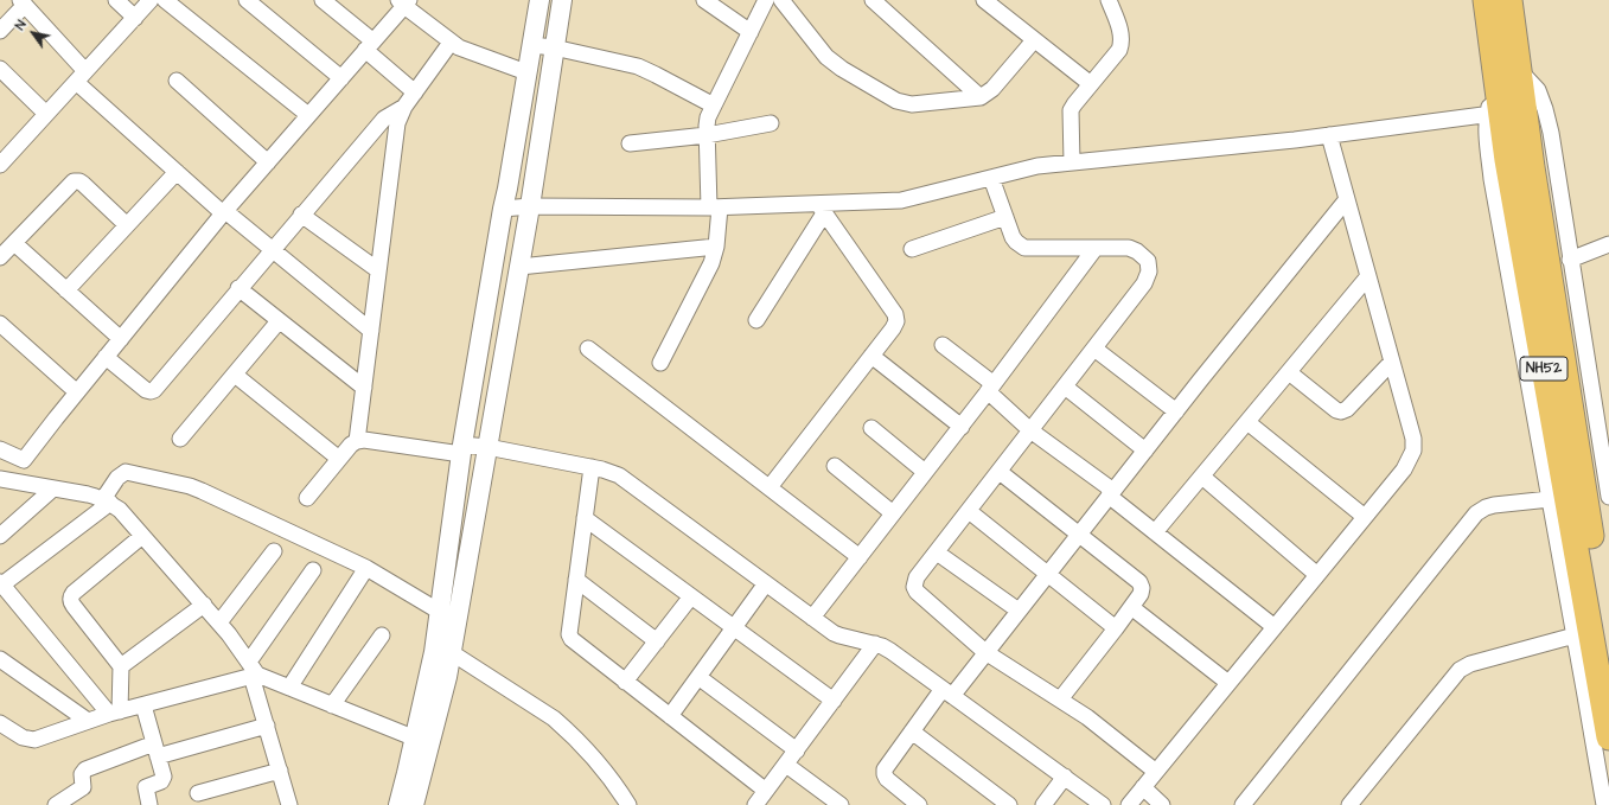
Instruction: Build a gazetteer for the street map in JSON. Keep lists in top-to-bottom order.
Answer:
{
  "streets": {
    "highway": ["NH52"]
  },
  "north": "top left"
}
